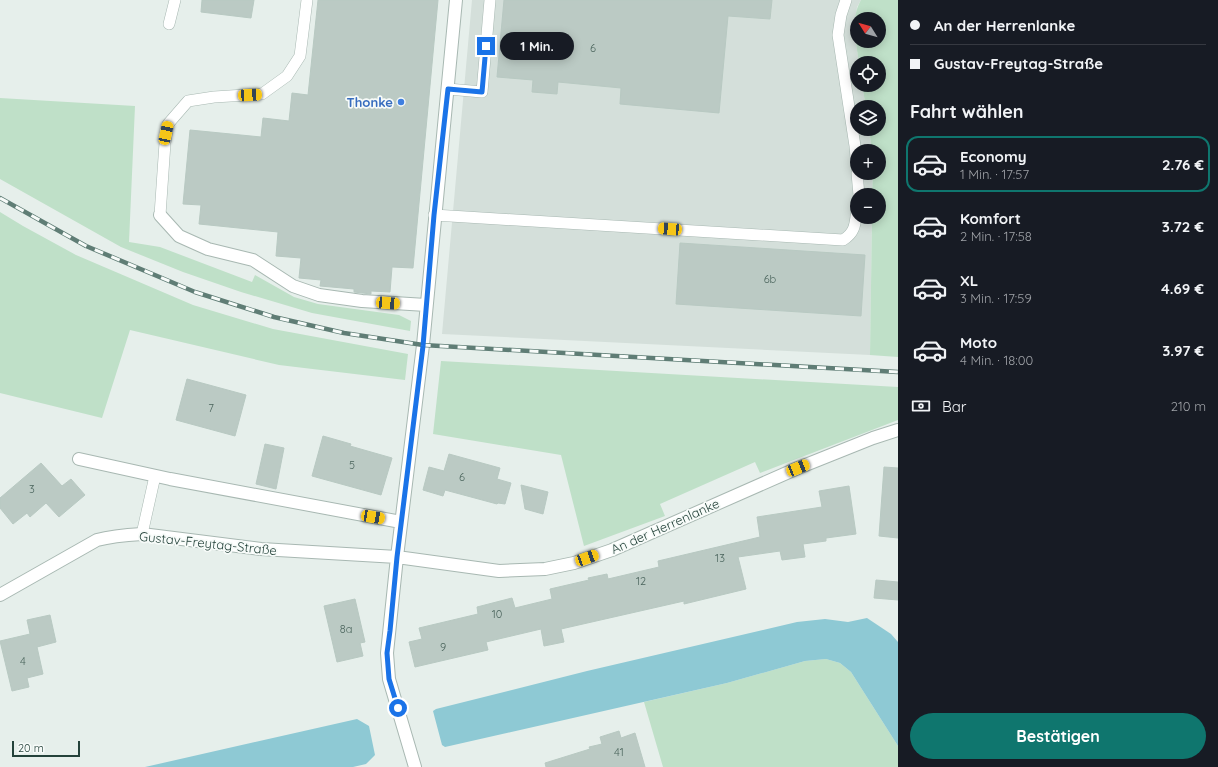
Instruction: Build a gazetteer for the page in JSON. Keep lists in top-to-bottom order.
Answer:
{
  "streets": {
    "street": ["An der Herrenlanke", "Gustav-Freytag-Straße"]
  },
  "crossings": [
    ["An der Herrenlanke", "Gustav-Freytag-Straße"]
  ],
  "places": ["Thonke"],
  "house_numbers": [
    "6",
    "6b",
    "7",
    "5",
    "6",
    "3",
    "13",
    "12",
    "10",
    "8a",
    "9",
    "4",
    "41"
  ],
  "scale_bar": "20 m",
  "north": "top left",
  "page": {
    "banner": ["An der Herrenlanke", "Gustav-Freytag-Straße"],
    "map_buttons": ["+", "−"],
    "bubble": "1 Min.",
    "heading": "Fahrt wählen",
    "list": [
      {
        "name": "Economy",
        "note": "1 Min. · 17:57",
        "value": "2.76 €"
      },
      {
        "name": "Komfort",
        "note": "2 Min. · 17:58",
        "value": "3.72 €"
      },
      {
        "name": "XL",
        "note": "3 Min. · 17:59",
        "value": "4.69 €"
      },
      {
        "name": "Moto",
        "note": "4 Min. · 18:00",
        "value": "3.97 €"
      }
    ],
    "pay": ["Bar", "210 m"],
    "buttons": "Bestätigen",
    "scale": "20 m"
  }
}
